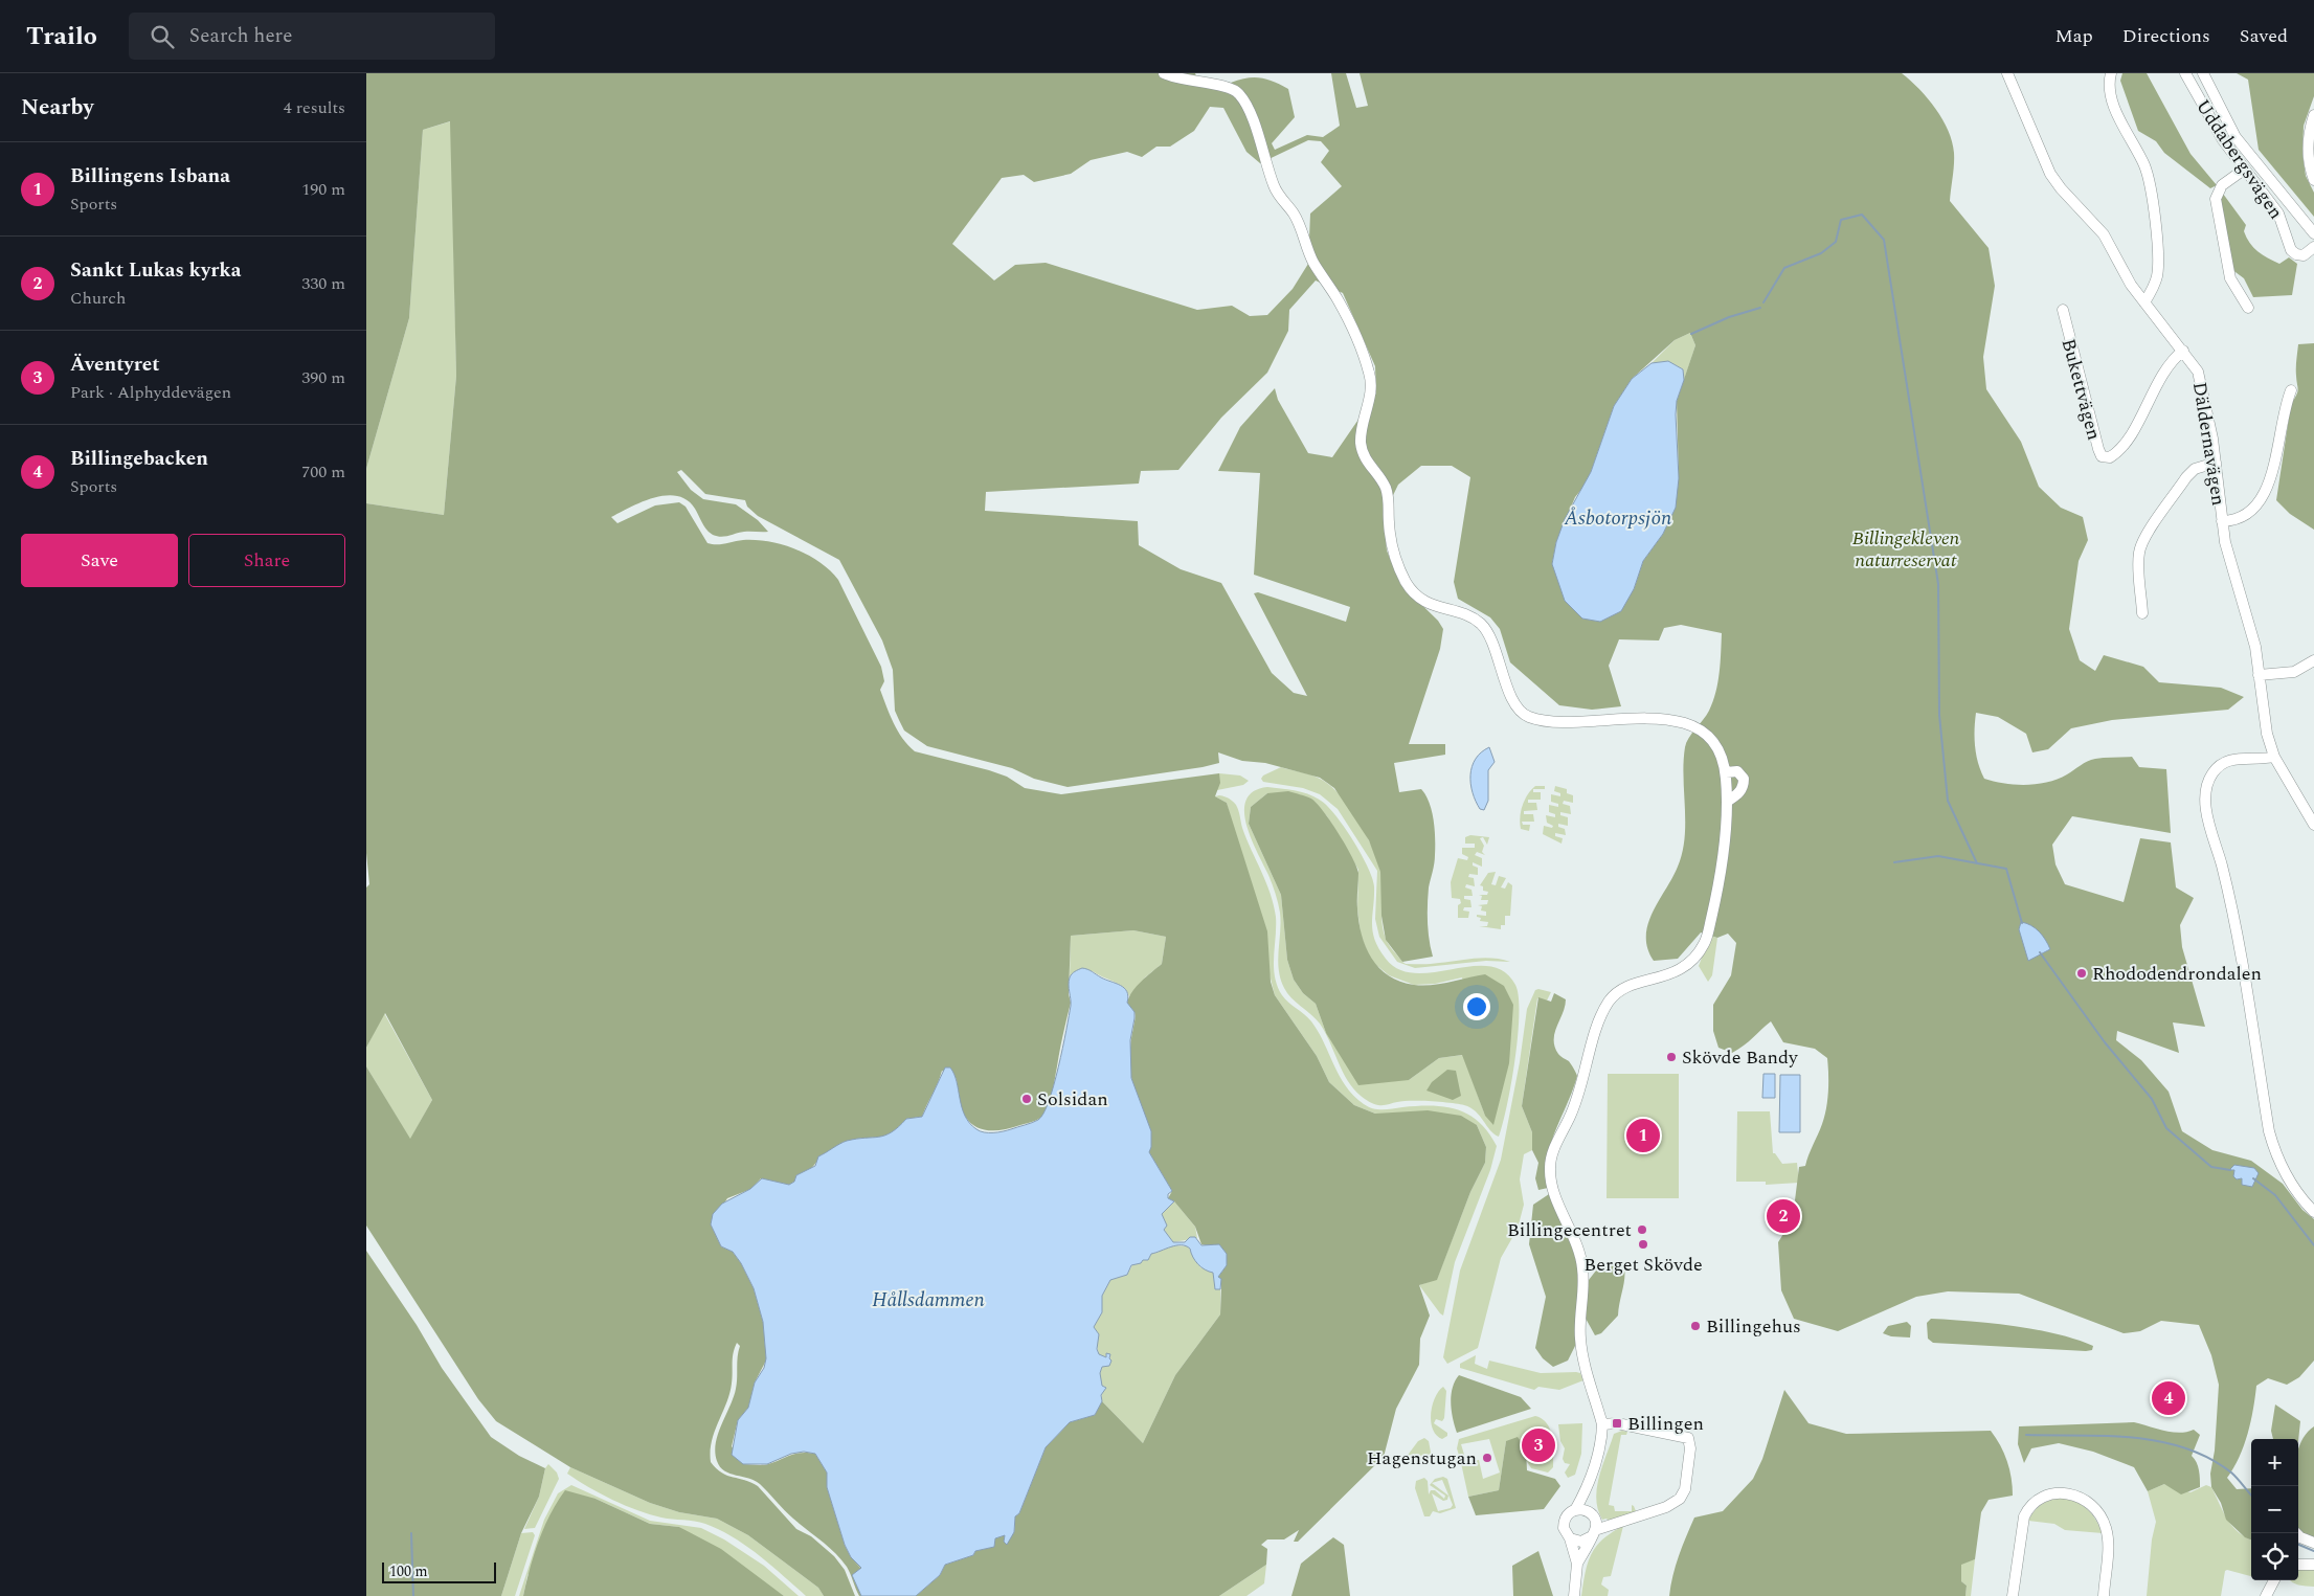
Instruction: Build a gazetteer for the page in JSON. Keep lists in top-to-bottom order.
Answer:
{
  "streets": {
    "street": ["Uddabergsvägen", "Bukettvägen", "Däldernavägen"]
  },
  "crossings": [
    ["Bukettvägen", "Däldernavägen"]
  ],
  "water": ["Åsbotorpsjön", "Hållsdammen"],
  "parks": ["Billingekleven naturreservat"],
  "places": {
    "other": [
      "Rhododendrondalen",
      "Skövde Bandy",
      "Solsidan",
      "Billingecentret",
      "Berget Skövde",
      "Billingehus",
      "Hagenstugan"
    ],
    "transit": ["Billingen"]
  },
  "scale_bar": "100 m",
  "page": {
    "header": "Trailo",
    "search": "Search here",
    "nav": ["Map", "Directions", "Saved"],
    "heading": ["Nearby", "4 results"],
    "list": [
      {
        "mark": "1",
        "name": "Billingens Isbana",
        "note": "Sports",
        "value": "190 m"
      },
      {
        "mark": "2",
        "name": "Sankt Lukas kyrka",
        "note": "Church",
        "value": "330 m"
      },
      {
        "mark": "3",
        "name": "Äventyret",
        "note": "Park · Alphyddevägen",
        "value": "390 m"
      },
      {
        "mark": "4",
        "name": "Billingebacken",
        "note": "Sports",
        "value": "700 m"
      }
    ],
    "buttons": ["Save", "Share"],
    "pins": [
      "1",
      "2",
      "4",
      "3"
    ],
    "map_buttons": ["+", "−"],
    "scale": "100 m"
  }
}
